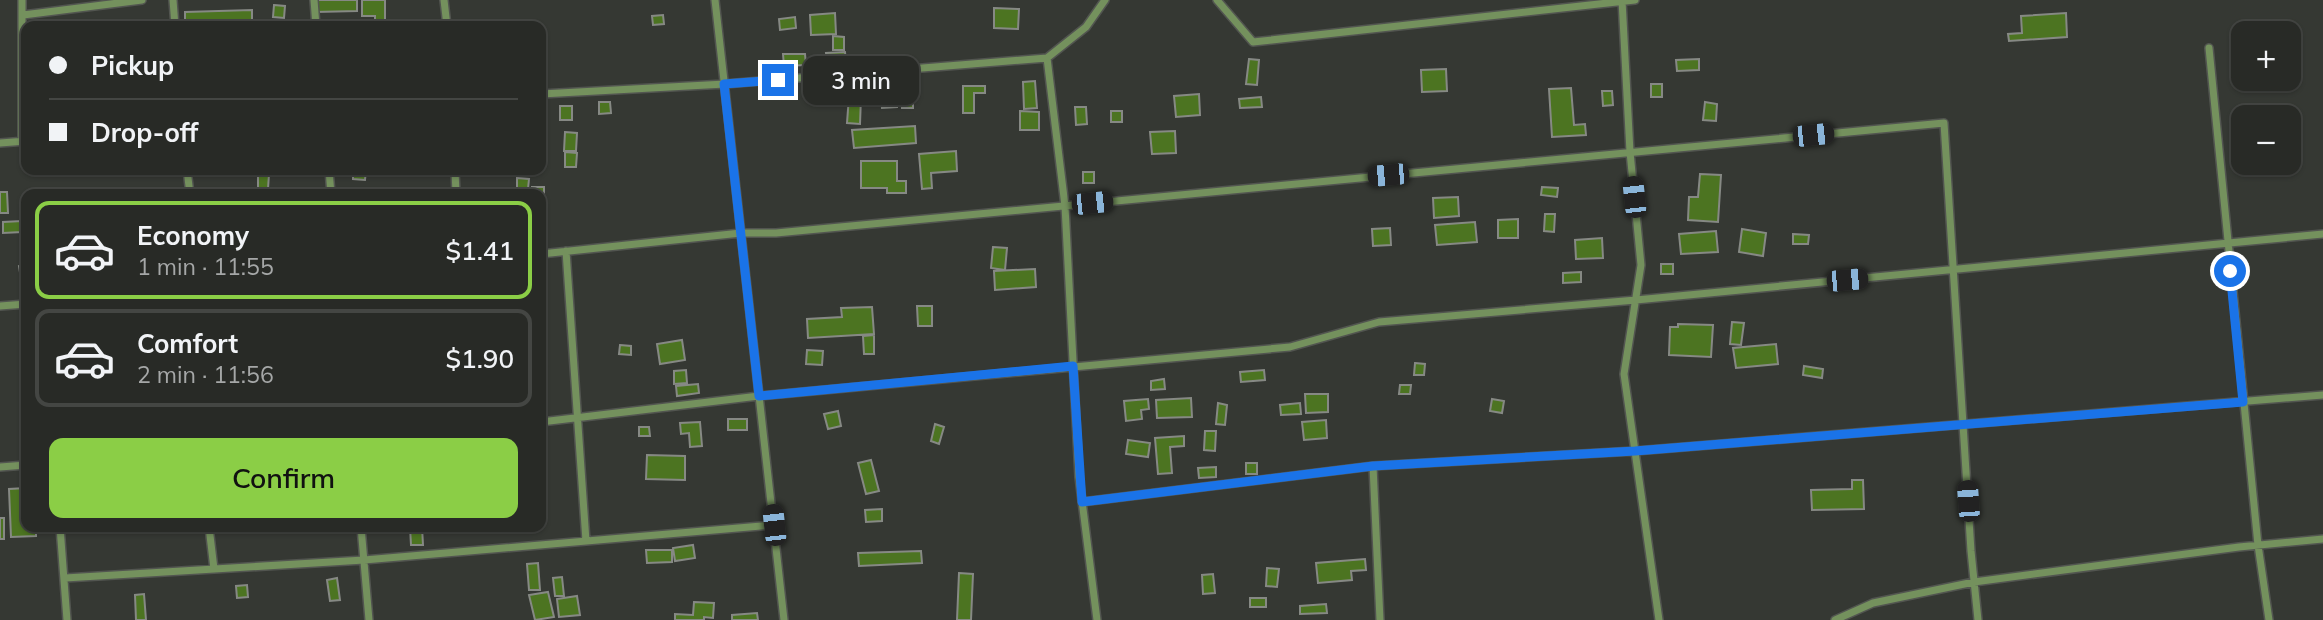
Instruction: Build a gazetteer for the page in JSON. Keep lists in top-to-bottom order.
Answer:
{
  "page": {
    "map_buttons": ["+", "−"],
    "banner": ["Pickup", "Drop-off"],
    "bubble": "3 min",
    "list": [
      {
        "name": "Economy",
        "note": "1 min · 11:55",
        "value": "$1.41"
      },
      {
        "name": "Comfort",
        "note": "2 min · 11:56",
        "value": "$1.90"
      }
    ],
    "buttons": "Confirm"
  }
}
